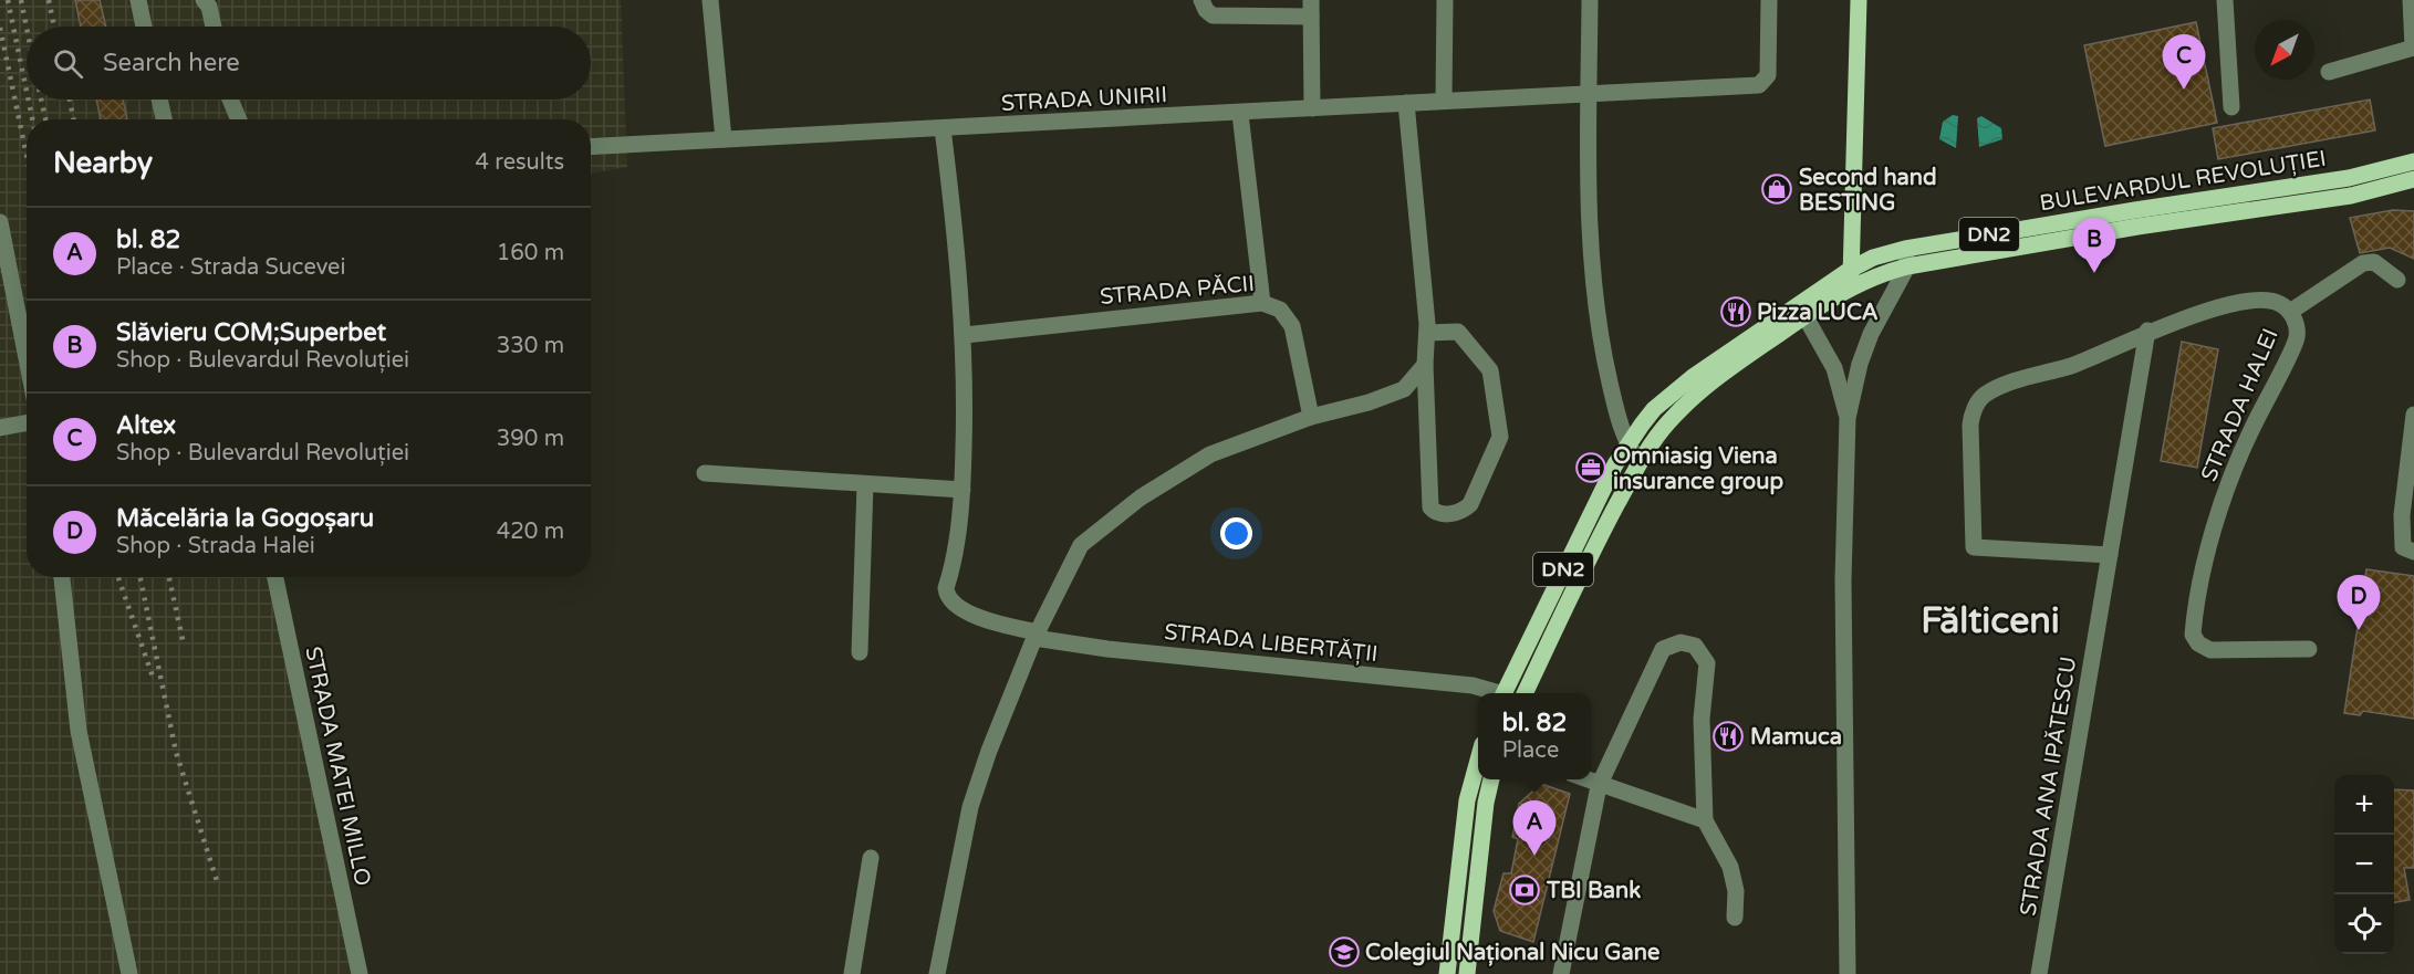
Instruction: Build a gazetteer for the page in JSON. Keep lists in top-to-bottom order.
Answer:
{
  "streets": {
    "main road": ["BULEVARDUL REVOLUȚIEI", "DN2"],
    "street": [
      "STRADA UNIRII",
      "STRADA PĂCII",
      "STRADA HALEI",
      "STRADA LIBERTĂȚII",
      "STRADA MATEI MILLO",
      "STRADA ANA IPĂTESCU"
    ]
  },
  "crossings": [
    ["BULEVARDUL REVOLUȚIEI", "DN2"],
    ["STRADA HALEI", "STRADA ANA IPĂTESCU"]
  ],
  "districts": ["Fălticeni"],
  "places": {
    "shop": ["Second hand BESTING"],
    "restaurant": ["Pizza LUCA", "Mamuca"],
    "office": ["Omniasig Viena insurance group"],
    "bank": ["TBI Bank"],
    "school or university": ["Colegiul Național Nicu Gane"]
  },
  "north": "bottom left",
  "page": {
    "search": "Search here",
    "pins": [
      "C",
      "B",
      "D",
      "A"
    ],
    "heading": ["Nearby", "4 results"],
    "list": [
      {
        "mark": "A",
        "name": "bl. 82",
        "note": "Place · Strada Sucevei",
        "value": "160 m"
      },
      {
        "mark": "B",
        "name": "Slăvieru COM;Superbet",
        "note": "Shop · Bulevardul Revoluției",
        "value": "330 m"
      },
      {
        "mark": "C",
        "name": "Altex",
        "note": "Shop · Bulevardul Revoluției",
        "value": "390 m"
      },
      {
        "mark": "D",
        "name": "Măcelăria la Gogoșaru",
        "note": "Shop · Strada Halei",
        "value": "420 m"
      }
    ],
    "popup": ["bl. 82", "Place"],
    "map_buttons": ["+", "−"]
  }
}
